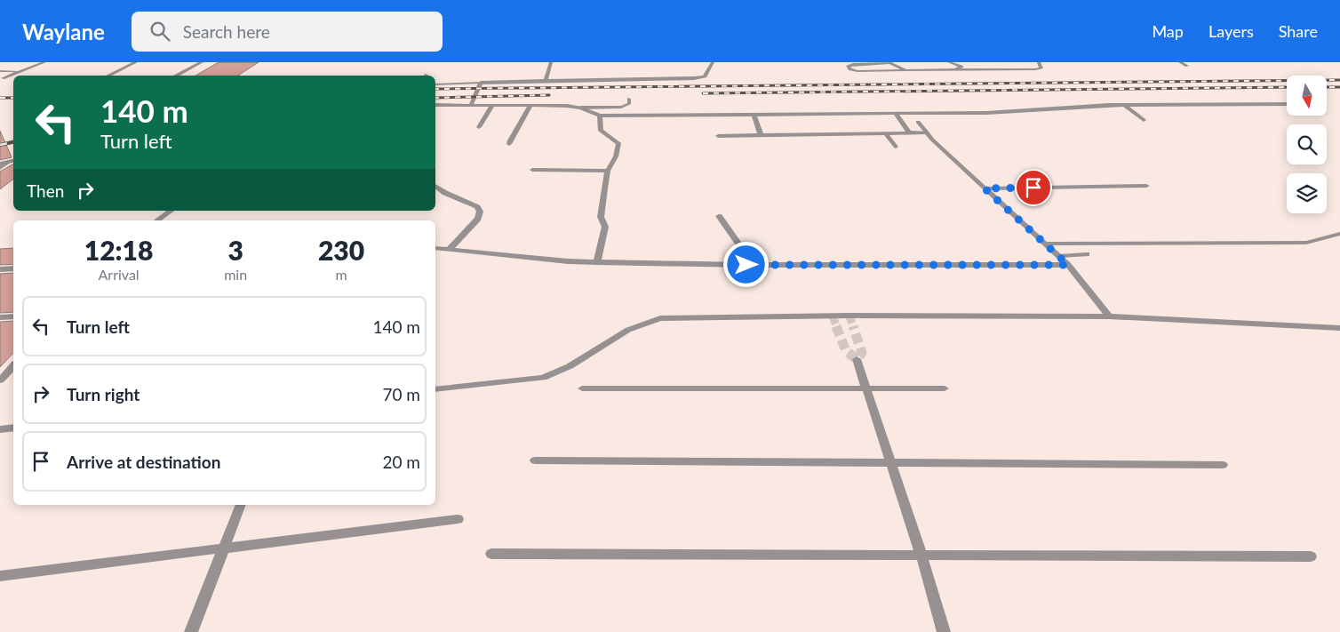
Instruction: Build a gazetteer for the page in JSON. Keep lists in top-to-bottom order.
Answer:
{
  "north": "bottom",
  "page": {
    "header": "Waylane",
    "search": "Search here",
    "nav": ["Map", "Layers", "Share"],
    "turn": ["140 m", "Turn left"],
    "then": "Then",
    "eta": [
      "12:18",
      "Arrival",
      "3",
      "min",
      "230",
      "m"
    ],
    "list": [
      {
        "name": "Turn left",
        "value": "140 m"
      },
      {
        "name": "Turn right",
        "value": "70 m"
      },
      {
        "name": "Arrive at destination",
        "value": "20 m"
      }
    ]
  }
}
